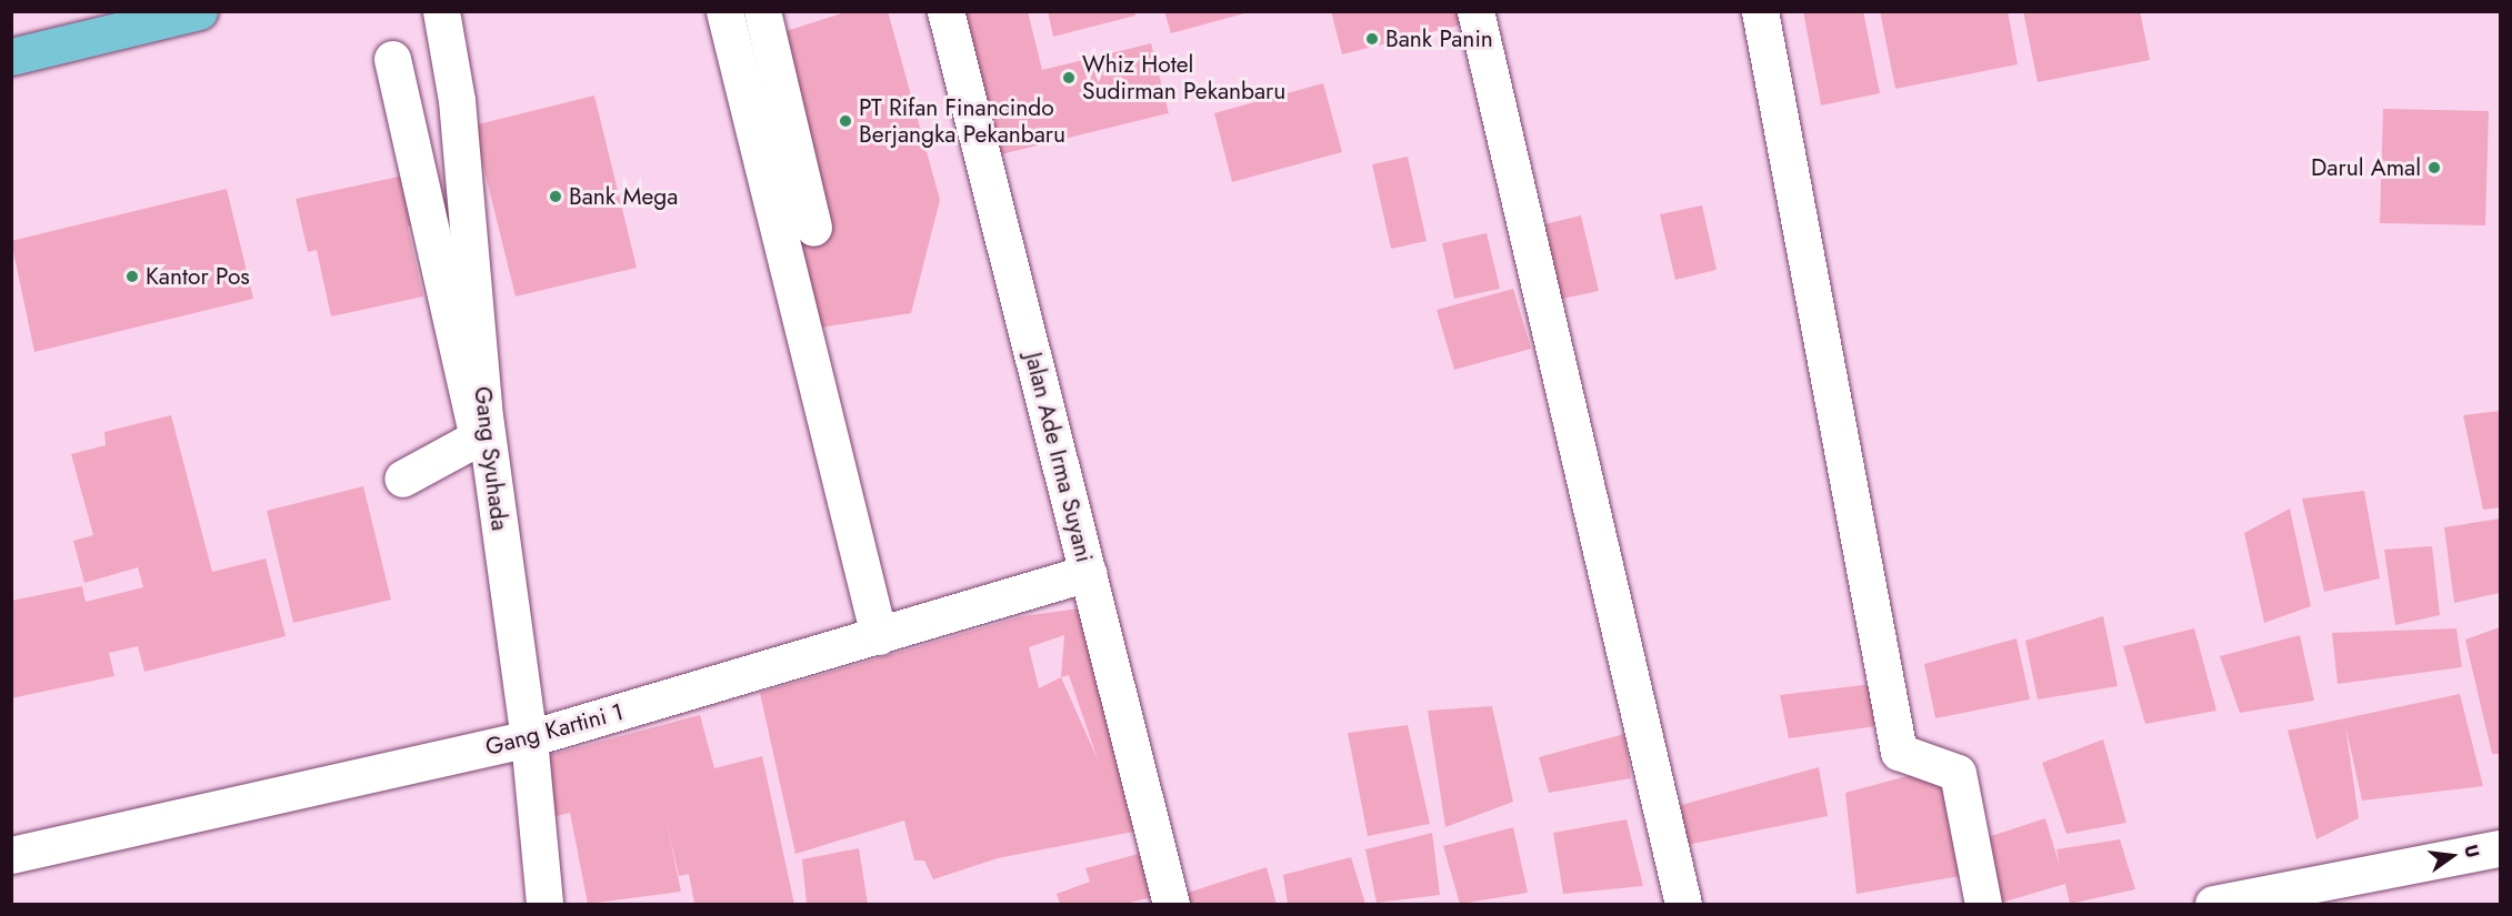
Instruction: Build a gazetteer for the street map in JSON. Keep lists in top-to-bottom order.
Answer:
{
  "streets": {
    "street": ["Jalan Ade Irma Suyani", "Gang Syuhada", "Gang Kartini 1"]
  },
  "crossings": [
    ["Jalan Ade Irma Suyani", "Gang Kartini 1"],
    ["Gang Syuhada", "Gang Kartini 1"]
  ],
  "places": [
    "Bank Panin",
    "Whiz Hotel Sudirman Pekanbaru",
    "PT Rifan Financindo Berjangka Pekanbaru",
    "Darul Amal",
    "Bank Mega",
    "Kantor Pos"
  ],
  "north": "right"
}
